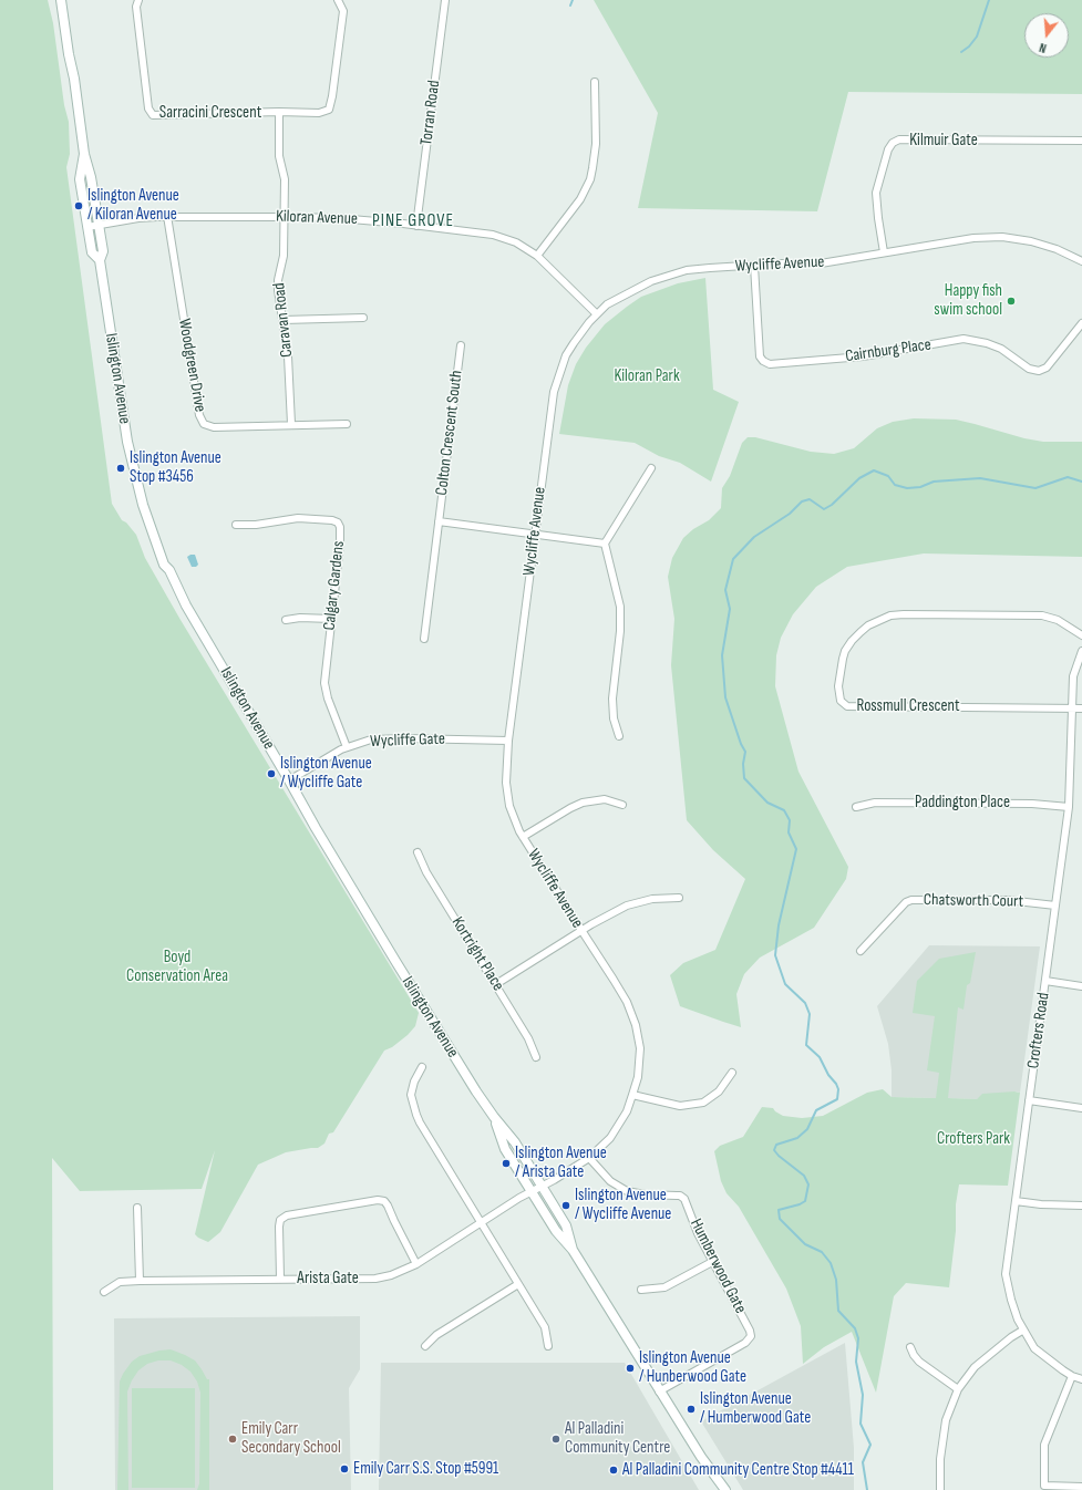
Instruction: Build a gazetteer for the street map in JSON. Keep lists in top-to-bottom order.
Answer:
{
  "streets": {
    "main road": ["Islington Avenue"],
    "street": [
      "Sarracini Crescent",
      "Torran Road",
      "Kilmuir Gate",
      "Kiloran Avenue",
      "Wycliffe Avenue",
      "Caravan Road",
      "Cairnburg Place",
      "Woodgreen Drive",
      "Colton Crescent South",
      "Calgary Gardens",
      "Rossmull Crescent",
      "Wycliffe Gate",
      "Paddington Place",
      "Chatsworth Court",
      "Kortright Place",
      "Crofters Road",
      "Humberwood Gate",
      "Arista Gate"
    ]
  },
  "crossings": [
    ["Sarracini Crescent", "Caravan Road"],
    ["Torran Road", "Kiloran Avenue"],
    ["Kilmuir Gate", "Wycliffe Avenue"],
    ["Kiloran Avenue", "Wycliffe Avenue"],
    ["Kiloran Avenue", "Caravan Road"],
    ["Kiloran Avenue", "Woodgreen Drive"],
    ["Kiloran Avenue", "Islington Avenue"],
    ["Wycliffe Avenue", "Cairnburg Place"],
    ["Wycliffe Avenue", "Islington Avenue"],
    ["Wycliffe Avenue", "Wycliffe Gate"],
    ["Wycliffe Avenue", "Humberwood Gate"],
    ["Wycliffe Avenue", "Arista Gate"],
    ["Caravan Road", "Woodgreen Drive"],
    ["Islington Avenue", "Wycliffe Gate"],
    ["Islington Avenue", "Humberwood Gate"],
    ["Islington Avenue", "Arista Gate"],
    ["Calgary Gardens", "Wycliffe Gate"],
    ["Rossmull Crescent", "Crofters Road"],
    ["Paddington Place", "Crofters Road"],
    ["Chatsworth Court", "Crofters Road"]
  ],
  "districts": ["PINE GROVE"],
  "parks": ["Kiloran Park", "Boyd Conservation Area", "Crofters Park"],
  "places": [
    "Islington Avenue / Kiloran Avenue",
    "Happy fish swim school",
    "Islington Avenue Stop #3456",
    "Islington Avenue / Wycliffe Gate",
    "Islington Avenue / Arista Gate",
    "Islington Avenue / Wycliffe Avenue",
    "Islington Avenue / Hunberwood Gate",
    "Islington Avenue / Humberwood Gate",
    "Emily Carr Secondary School",
    "Al Palladini Community Centre",
    "Emily Carr S.S. Stop #5991",
    "Al Palladini Community Centre Stop #4411"
  ],
  "north": "bottom"
}
